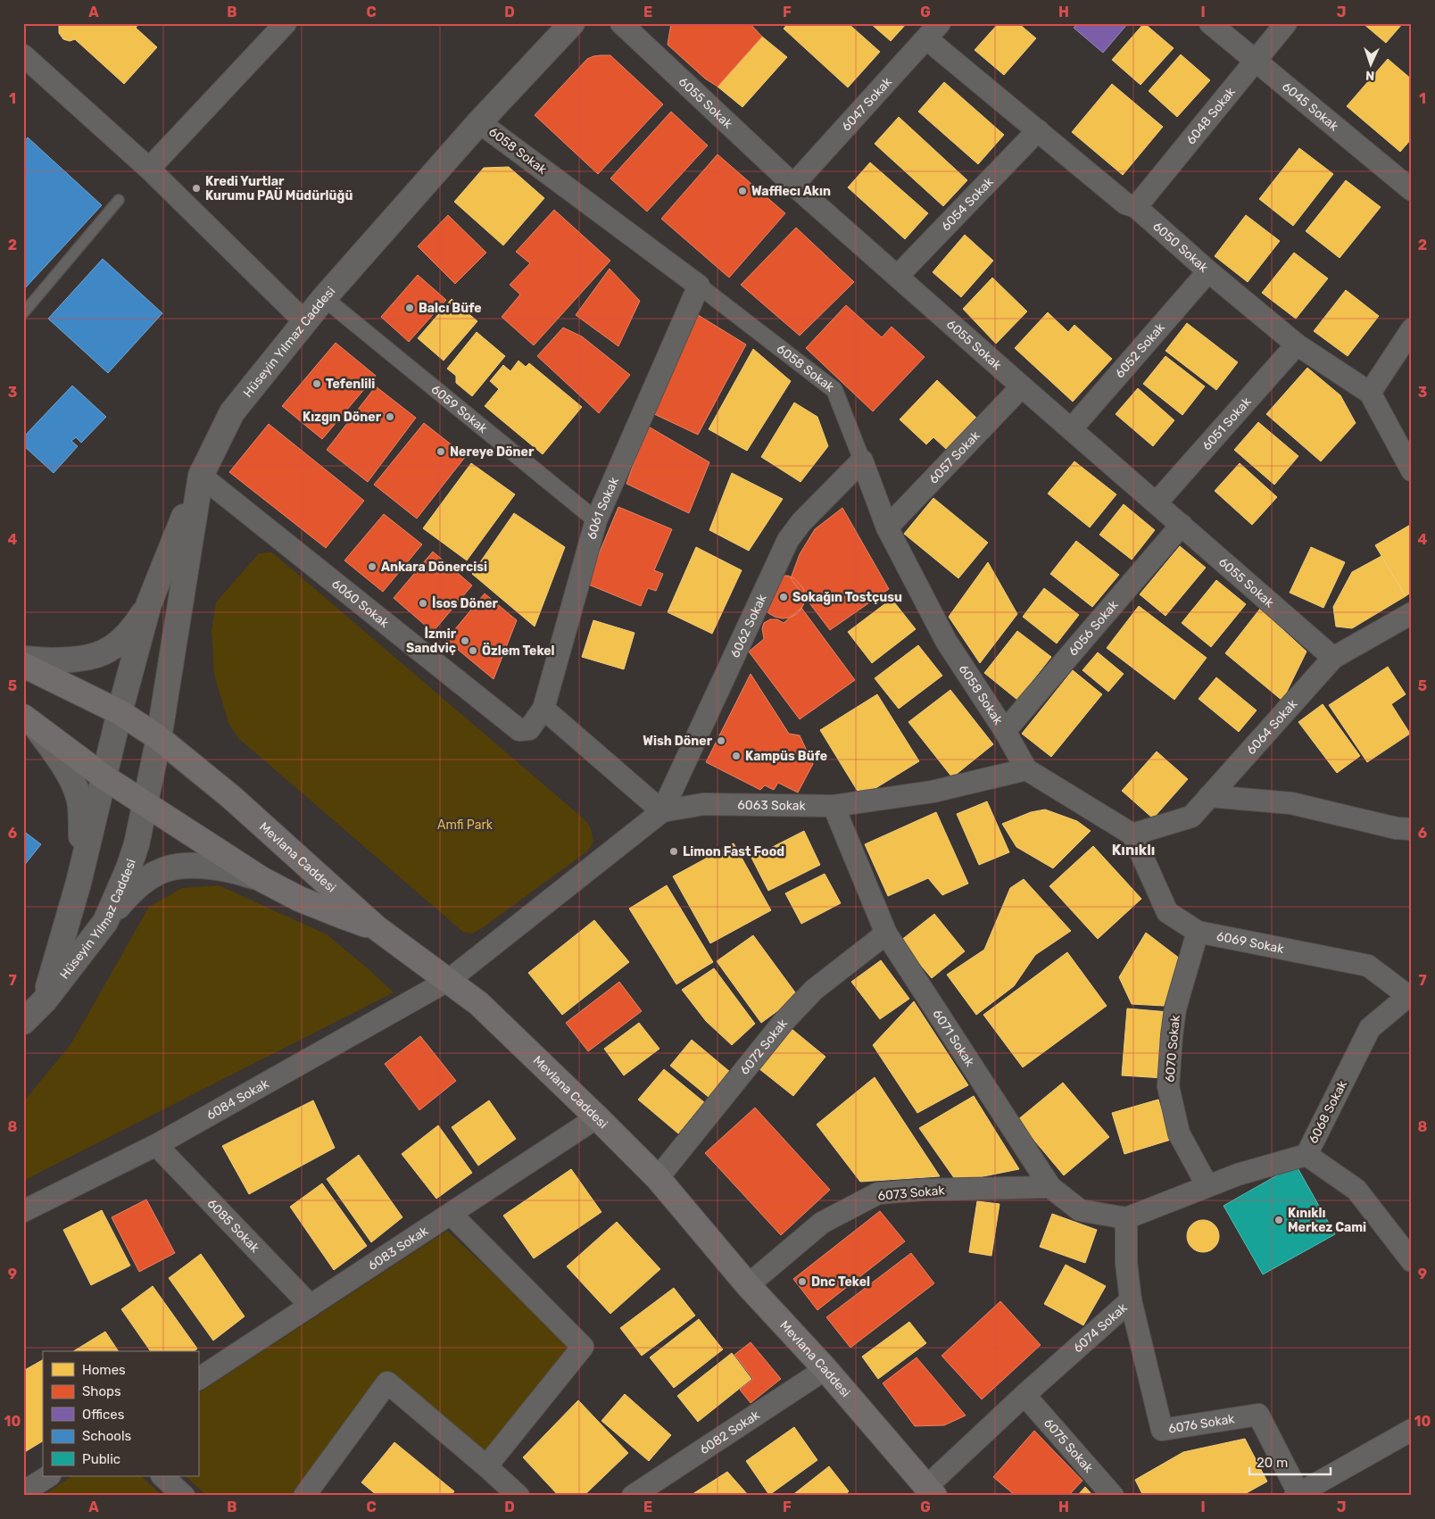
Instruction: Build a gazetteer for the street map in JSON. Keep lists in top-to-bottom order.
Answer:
{
  "streets": {
    "main road": ["Mevlana Caddesi"],
    "street": [
      "6055 Sokak",
      "6047 Sokak",
      "6045 Sokak",
      "6048 Sokak",
      "6058 Sokak",
      "6054 Sokak",
      "6050 Sokak",
      "Hüseyin Yılmaz Caddesi",
      "6052 Sokak",
      "6059 Sokak",
      "6051 Sokak",
      "6057 Sokak",
      "6061 Sokak",
      "6060 Sokak",
      "6062 Sokak",
      "6056 Sokak",
      "6064 Sokak",
      "6063 Sokak",
      "6069 Sokak",
      "6071 Sokak",
      "6072 Sokak",
      "6070 Sokak",
      "6084 Sokak",
      "6068 Sokak",
      "6073 Sokak",
      "6085 Sokak",
      "6083 Sokak",
      "6074 Sokak",
      "6076 Sokak",
      "6082 Sokak",
      "6075 Sokak"
    ]
  },
  "crossings": [
    ["6055 Sokak", "6047 Sokak"],
    ["6055 Sokak", "6054 Sokak"],
    ["6055 Sokak", "6052 Sokak"],
    ["6055 Sokak", "6051 Sokak"],
    ["6055 Sokak", "6057 Sokak"],
    ["6055 Sokak", "6056 Sokak"],
    ["6055 Sokak", "6064 Sokak"],
    ["6047 Sokak", "6050 Sokak"],
    ["6045 Sokak", "6048 Sokak"],
    ["6048 Sokak", "6050 Sokak"],
    ["6058 Sokak", "Hüseyin Yılmaz Caddesi"],
    ["6058 Sokak", "6057 Sokak"],
    ["6058 Sokak", "6061 Sokak"],
    ["6058 Sokak", "6062 Sokak"],
    ["6058 Sokak", "6056 Sokak"],
    ["6058 Sokak", "6063 Sokak"],
    ["6054 Sokak", "6050 Sokak"],
    ["6050 Sokak", "6052 Sokak"],
    ["6050 Sokak", "6051 Sokak"],
    ["Hüseyin Yılmaz Caddesi", "6059 Sokak"],
    ["Hüseyin Yılmaz Caddesi", "6060 Sokak"],
    ["Hüseyin Yılmaz Caddesi", "Mevlana Caddesi"],
    ["6059 Sokak", "6061 Sokak"],
    ["6061 Sokak", "6060 Sokak"],
    ["6062 Sokak", "6063 Sokak"],
    ["6064 Sokak", "6069 Sokak"],
    ["6063 Sokak", "Mevlana Caddesi"],
    ["6063 Sokak", "6071 Sokak"],
    ["6063 Sokak", "6084 Sokak"],
    ["Mevlana Caddesi", "6072 Sokak"],
    ["Mevlana Caddesi", "6084 Sokak"],
    ["Mevlana Caddesi", "6073 Sokak"],
    ["Mevlana Caddesi", "6083 Sokak"],
    ["Mevlana Caddesi", "6074 Sokak"],
    ["Mevlana Caddesi", "6082 Sokak"],
    ["6069 Sokak", "6070 Sokak"],
    ["6069 Sokak", "6068 Sokak"],
    ["6071 Sokak", "6072 Sokak"],
    ["6071 Sokak", "6073 Sokak"],
    ["6071 Sokak", "6074 Sokak"],
    ["6084 Sokak", "6085 Sokak"],
    ["6085 Sokak", "6083 Sokak"],
    ["6074 Sokak", "6076 Sokak"],
    ["6074 Sokak", "6075 Sokak"]
  ],
  "districts": ["Kınıklı"],
  "parks": ["Amfi Park"],
  "places": [
    "Kredi Yurtlar Kurumu PAÜ Müdürlüğü",
    "Wafflecı Akın",
    "Balcı Büfe",
    "Tefenlili",
    "Kızgın Döner",
    "Nereye Döner",
    "Ankara Dönercisi",
    "Sokağın Tostçusu",
    "İsos Döner",
    "İzmir Sandviç",
    "Özlem Tekel",
    "Wish Döner",
    "Kampüs Büfe",
    "Limon Fast Food",
    "Kınıklı Merkez Cami",
    "Dnc Tekel"
  ],
  "legend": [
    "Homes",
    "Shops",
    "Offices",
    "Schools",
    "Public"
  ],
  "scale_bar": "20 m",
  "north": "bottom",
  "grid": {
    "columns": [
      "A",
      "B",
      "C",
      "D",
      "E",
      "F",
      "G",
      "H",
      "I",
      "J"
    ],
    "rows": [
      "1",
      "2",
      "3",
      "4",
      "5",
      "6",
      "7",
      "8",
      "9",
      "10"
    ]
  }
}
